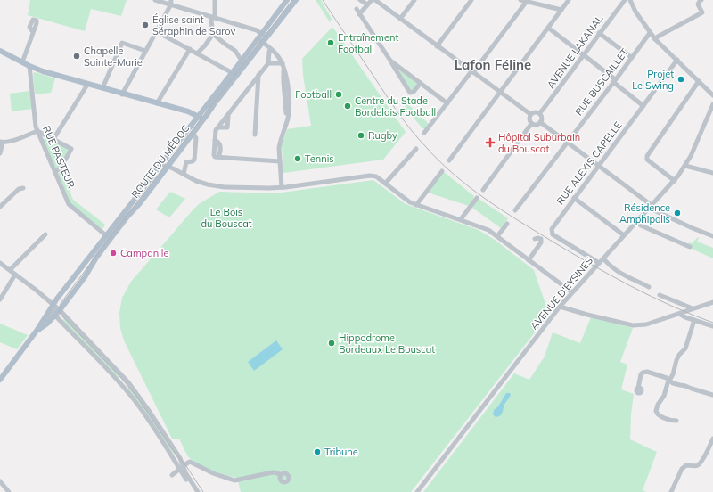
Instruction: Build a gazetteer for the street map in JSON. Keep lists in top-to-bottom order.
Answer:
{
  "streets": {
    "main road": ["ROUTE DU MÉDOC"],
    "street": [
      "AVENUE LAKANAL",
      "RUE BUSCAILLET",
      "RUE PASTEUR",
      "RUE ALEXIS CAPELLE",
      "AVENUE D'EYSINES"
    ]
  },
  "crossings": [
    ["RUE PASTEUR", "ROUTE DU MÉDOC"],
    ["RUE ALEXIS CAPELLE", "AVENUE D'EYSINES"]
  ],
  "districts": ["Lafon Féline"],
  "parks": ["Le Bois du Bouscat"],
  "places": {
    "other": [
      "Église saint Séraphin de Sarov",
      "Entraînement Football",
      "Chapelle Sainte-Marie",
      "Projet Le Swing",
      "Football",
      "Centre du Stade Bordelais Football",
      "Rugby",
      "Tennis",
      "Résidence Amphipolis",
      "Campanile",
      "Hippodrome Bordeaux Le Bouscat",
      "Tribune"
    ],
    "health": ["Hôpital Suburbain du Bouscat"]
  }
}
